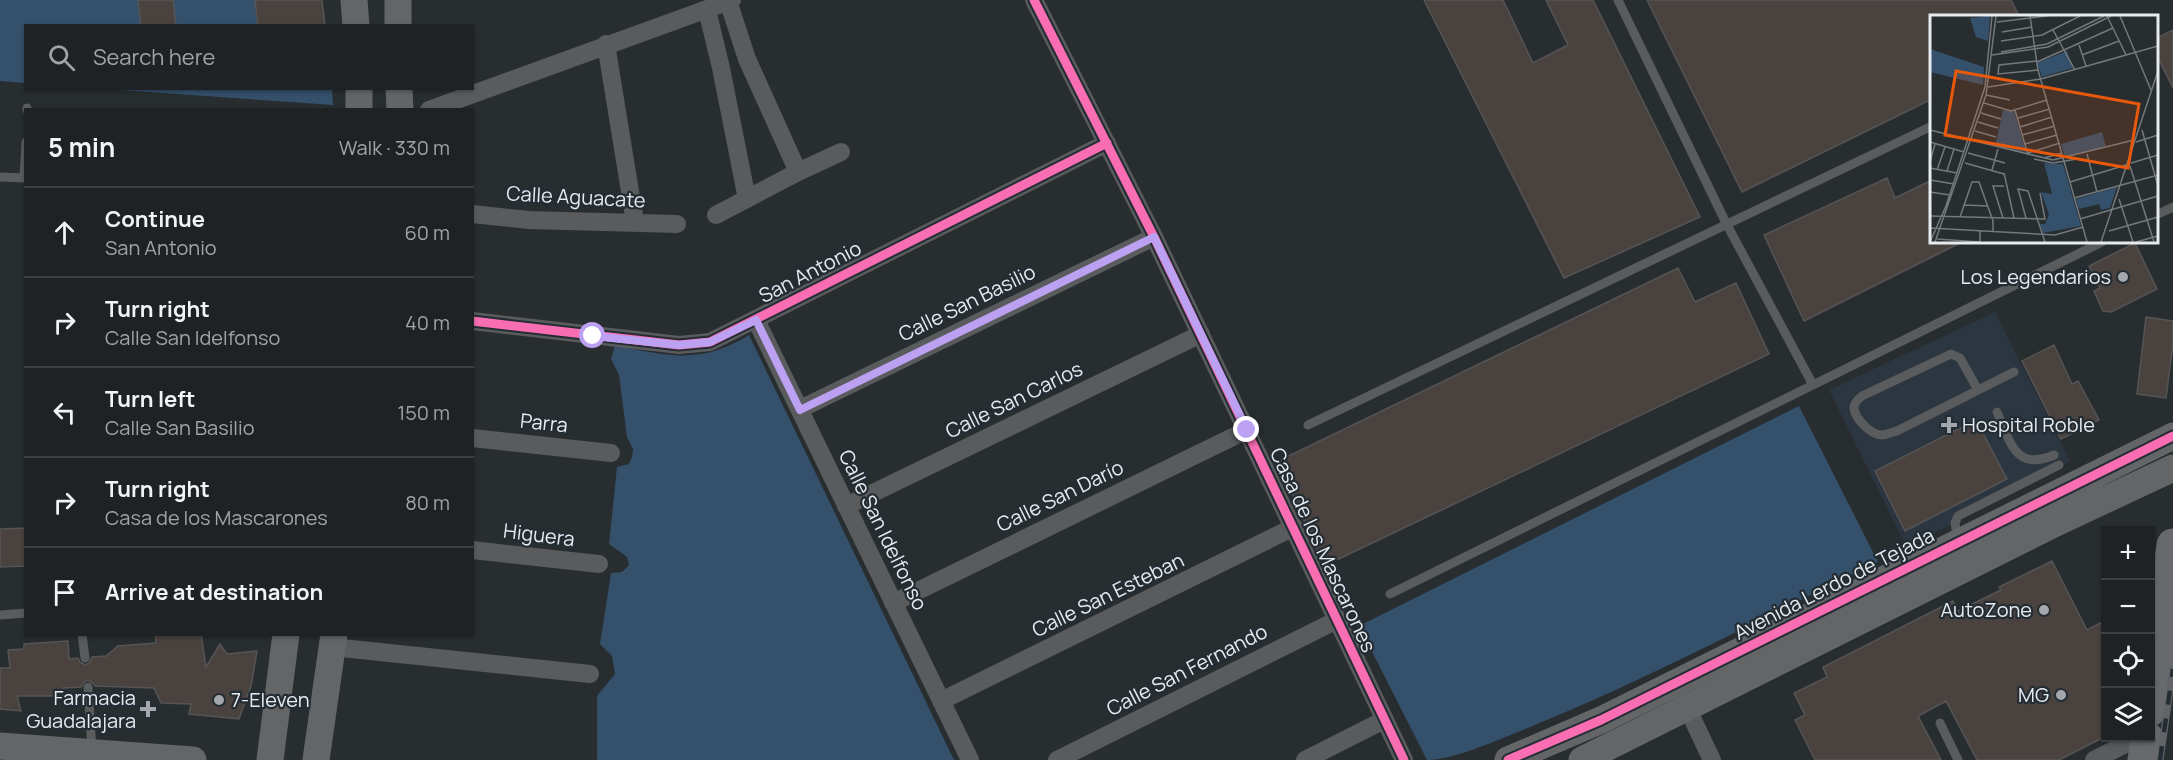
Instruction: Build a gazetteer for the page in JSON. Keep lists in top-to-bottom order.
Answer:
{
  "streets": {
    "street": [
      "Calle Aguacate",
      "San Antonio",
      "Calle San Basilio",
      "Calle San Carlos",
      "Parra",
      "Calle San Darío",
      "Calle San Idelfonso",
      "Higuera",
      "Casa de los Mascarones",
      "Avenida Lerdo de Tejada",
      "Calle San Esteban",
      "Calle San Fernando"
    ]
  },
  "crossings": [
    ["San Antonio", "Calle San Idelfonso"],
    ["San Antonio", "Casa de los Mascarones"],
    ["Calle San Basilio", "Calle San Idelfonso"],
    ["Calle San Basilio", "Casa de los Mascarones"],
    ["Calle San Carlos", "Calle San Idelfonso"],
    ["Calle San Carlos", "Casa de los Mascarones"],
    ["Calle San Darío", "Calle San Idelfonso"],
    ["Calle San Darío", "Casa de los Mascarones"],
    ["Calle San Idelfonso", "Calle San Esteban"],
    ["Casa de los Mascarones", "Calle San Esteban"],
    ["Casa de los Mascarones", "Calle San Fernando"]
  ],
  "places": {
    "other": [
      "Los Legendarios",
      "AutoZone",
      "MG",
      "7-Eleven"
    ],
    "health": ["Hospital Roble", "Farmacia Guadalajara"]
  },
  "page": {
    "search": "Search here",
    "heading": ["5 min", "Walk · 330 m"],
    "list": [
      ["Continue", "San Antonio", "60 m"],
      ["Turn right", "Calle San Idelfonso", "40 m"],
      ["Turn left", "Calle San Basilio", "150 m"],
      ["Turn right", "Casa de los Mascarones", "80 m"],
      "Arrive at destination"
    ],
    "map_buttons": ["+", "−"]
  }
}
